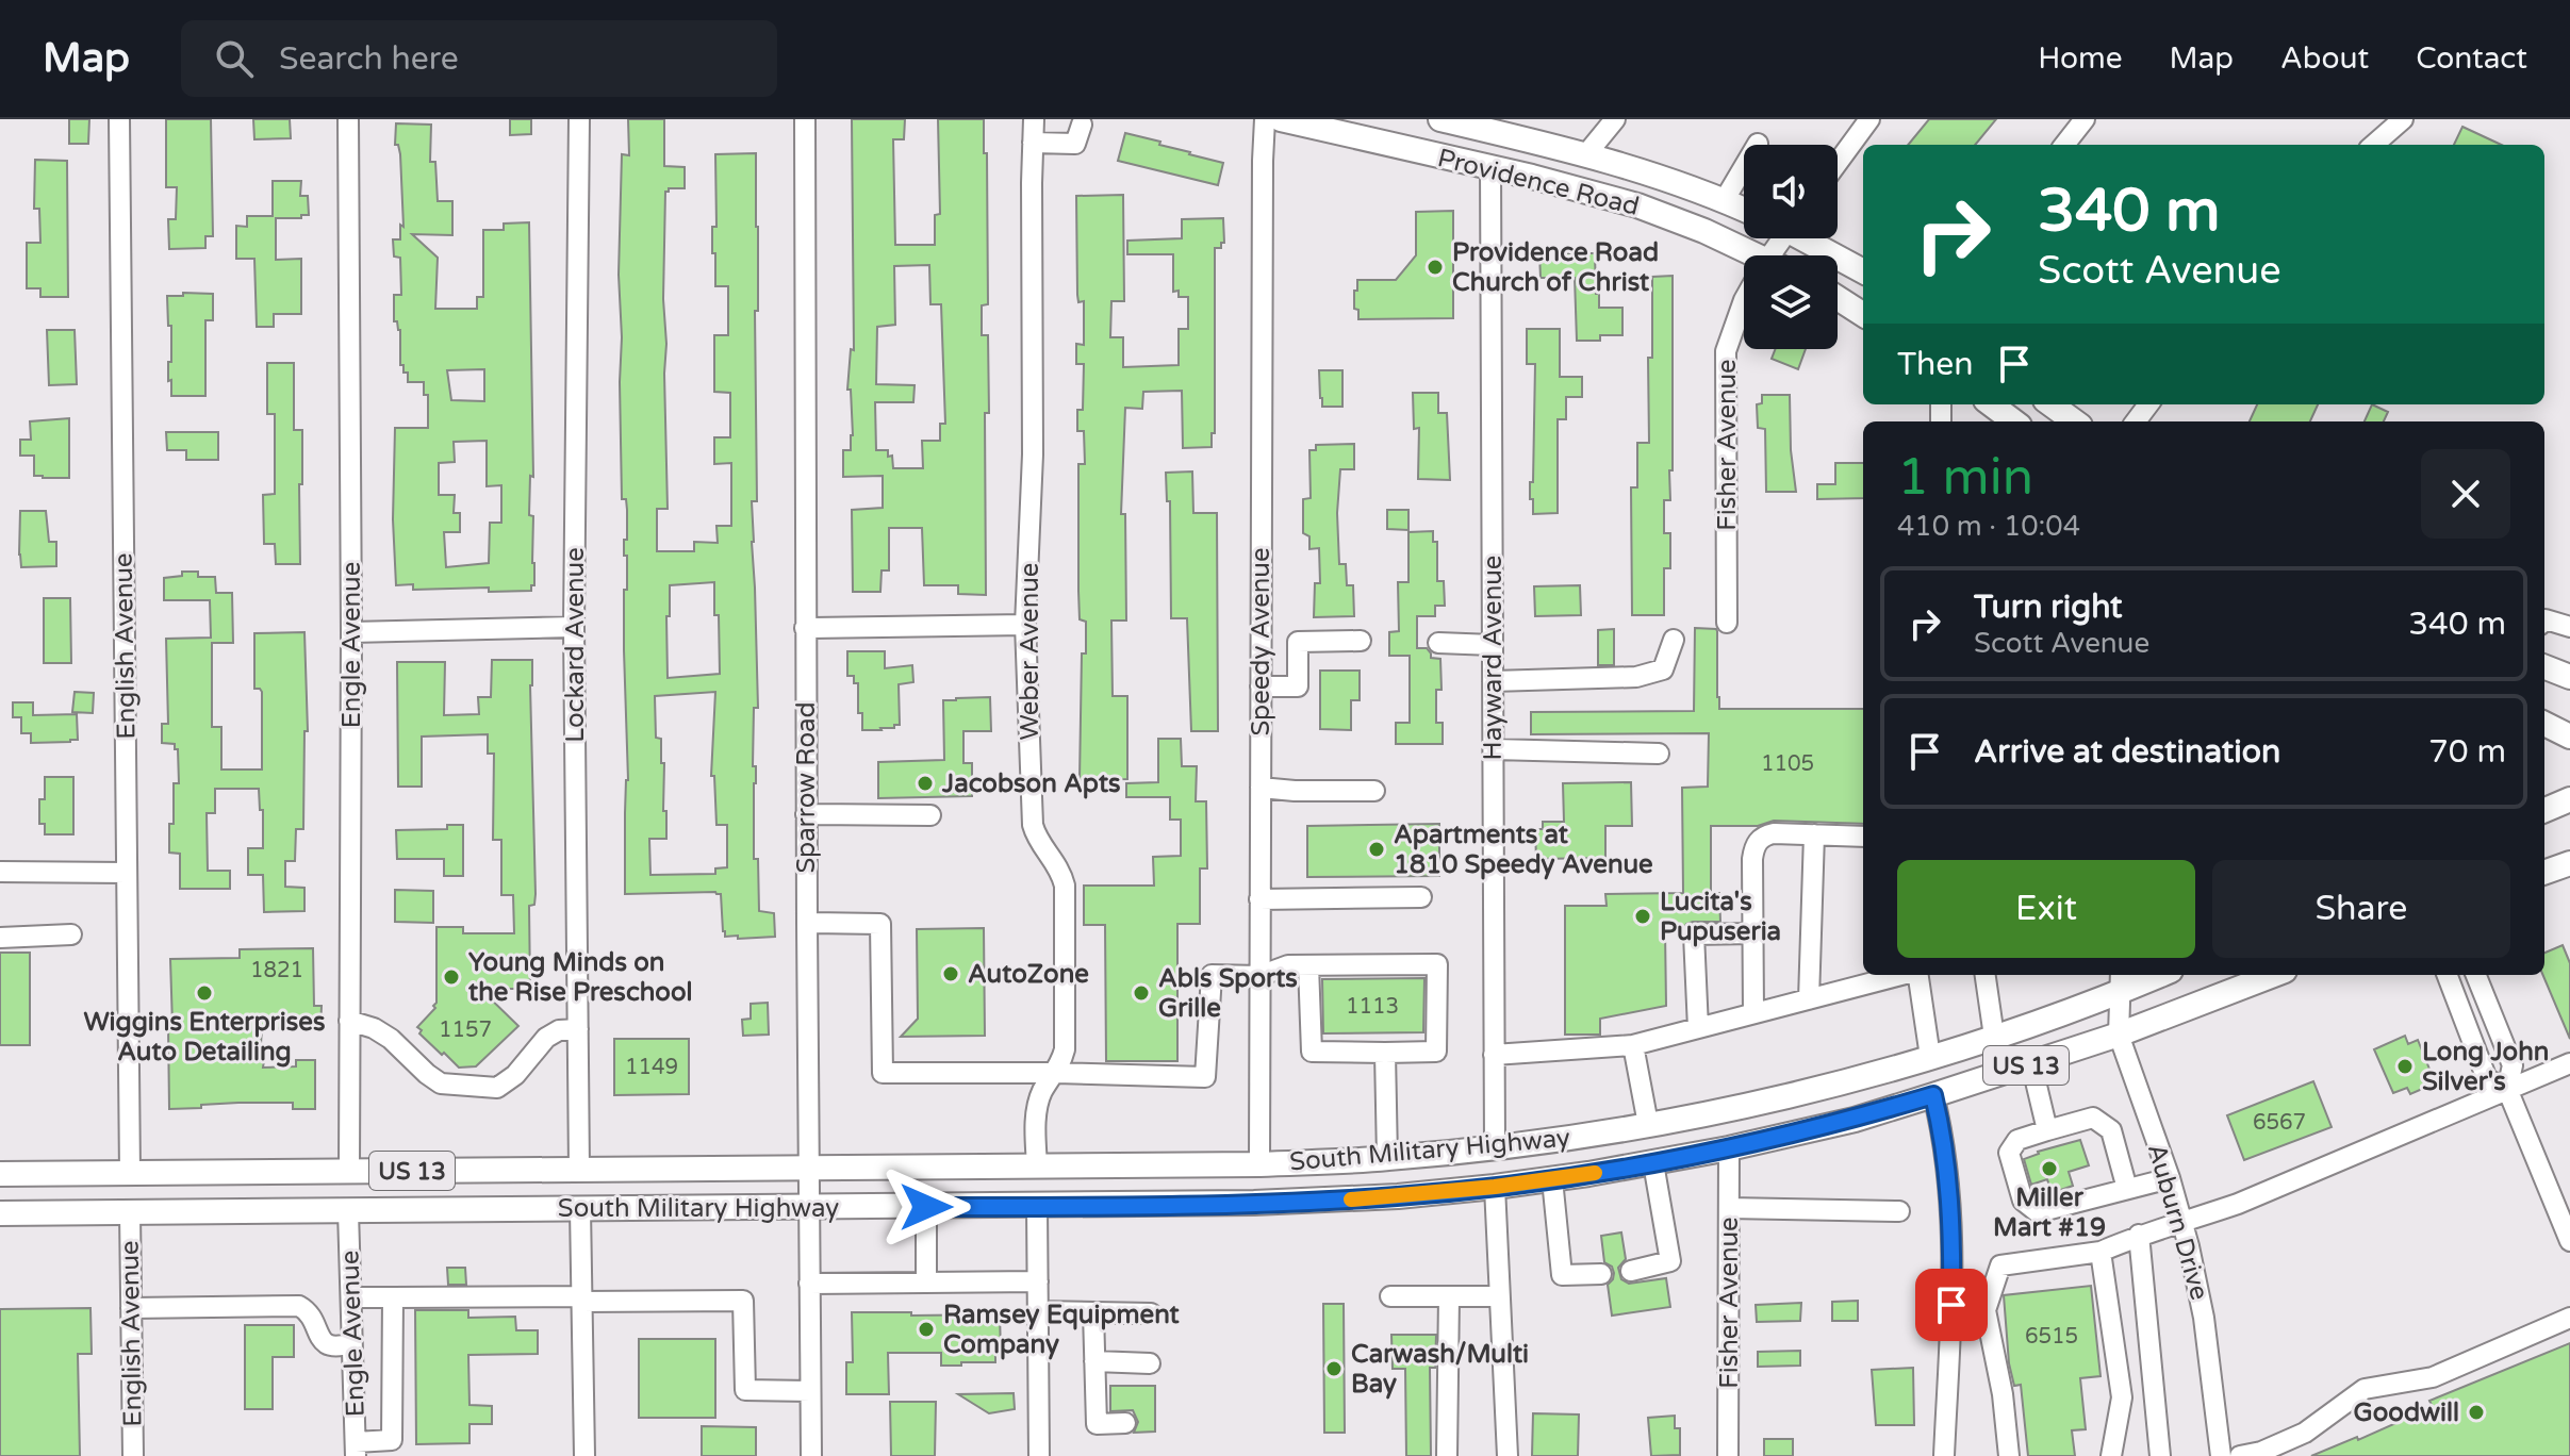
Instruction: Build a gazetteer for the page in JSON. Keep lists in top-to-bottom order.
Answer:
{
  "streets": {
    "main road": ["Providence Road", "US 13", "South Military Highway"],
    "street": [
      "Fisher Avenue",
      "Speedy Avenue",
      "Engle Avenue",
      "Lockard Avenue",
      "English Avenue",
      "Weber Avenue",
      "Hayward Avenue",
      "Sparrow Road",
      "Auburn Drive"
    ]
  },
  "crossings": [
    ["Providence Road", "Hayward Avenue"],
    ["Fisher Avenue", "South Military Highway"],
    ["Speedy Avenue", "South Military Highway"],
    ["Engle Avenue", "South Military Highway"],
    ["Lockard Avenue", "South Military Highway"],
    ["English Avenue", "South Military Highway"],
    ["Weber Avenue", "South Military Highway"],
    ["Hayward Avenue", "South Military Highway"],
    ["Sparrow Road", "South Military Highway"],
    ["South Military Highway", "Auburn Drive"]
  ],
  "places": [
    "Providence Road Church of Christ",
    "Jacobson Apts",
    "Apartments at 1810 Speedy Avenue",
    "Lucita's Pupuseria",
    "AutoZone",
    "Young Minds on the Rise Preschool",
    "Wiggins Enterprises Auto Detailing",
    "Abls Sports Grille",
    "Long John Silver's",
    "Miller Mart #19",
    "Ramsey Equipment Company",
    "Carwash/Multi Bay",
    "Goodwill"
  ],
  "house_numbers": [
    "1105",
    "1821",
    "1113",
    "1157",
    "1149",
    "6567",
    "6515"
  ],
  "page": {
    "header": "Map",
    "search": "Search here",
    "nav": [
      "Home",
      "Map",
      "About",
      "Contact"
    ],
    "turn": ["340 m", "Scott Avenue"],
    "then": "Then",
    "heading": ["1 min", "410 m · 10:04"],
    "list": [
      {
        "name": "Turn right",
        "note": "Scott Avenue",
        "value": "340 m"
      },
      {
        "name": "Arrive at destination",
        "value": "70 m"
      }
    ],
    "buttons": ["Exit", "Share"]
  }
}
